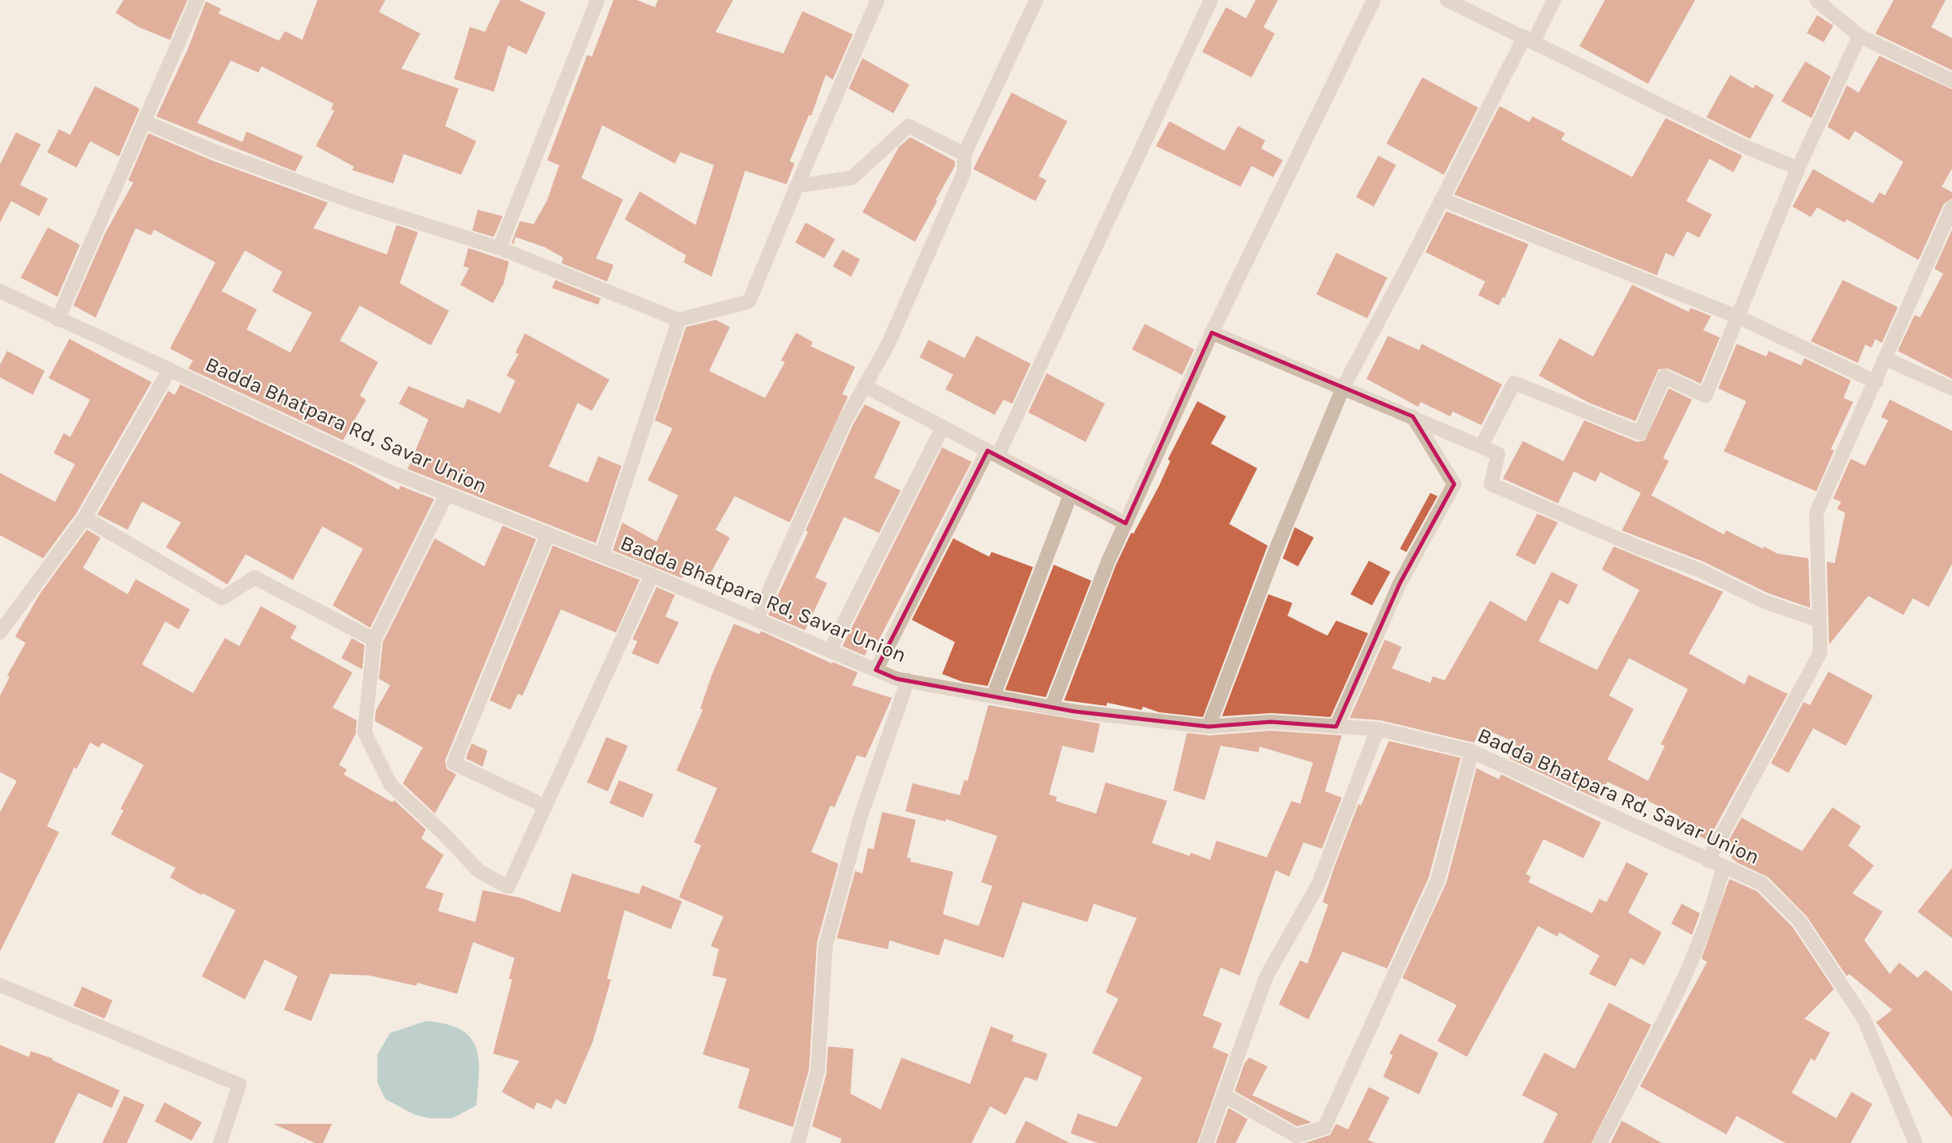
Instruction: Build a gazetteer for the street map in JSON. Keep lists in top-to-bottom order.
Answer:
{
  "streets": {
    "street": ["Badda Bhatpara Rd, Savar Union"]
  }
}
